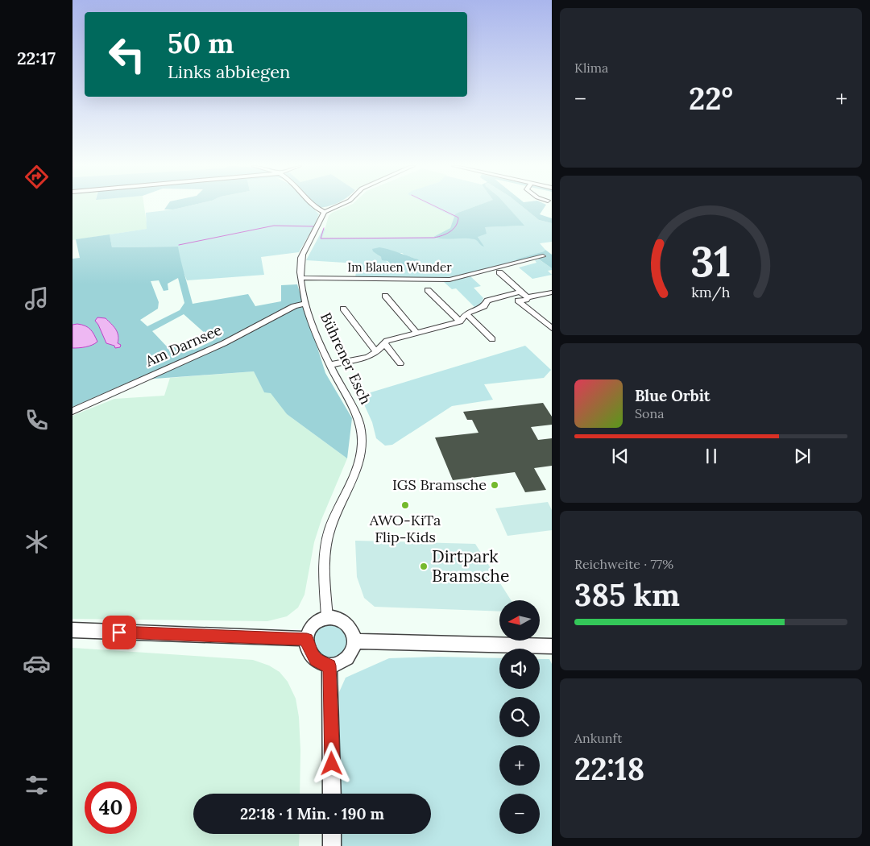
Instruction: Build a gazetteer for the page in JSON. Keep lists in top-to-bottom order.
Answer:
{
  "streets": {
    "street": ["Im Blauen Wunder", "Am Darnsee", "Bührener Esch"]
  },
  "crossings": [
    ["Im Blauen Wunder", "Bührener Esch"],
    ["Am Darnsee", "Bührener Esch"]
  ],
  "places": ["IGS Bramsche", "AWO-KiTa Flip-Kids", "Dirtpark Bramsche"],
  "north": "left",
  "page": {
    "tabs": "22:17",
    "tile": [
      "Klima",
      ["Reichweite · 77%", "385 km"],
      ["Ankunft", "22:18"]
    ],
    "turn": ["50 m", "Links abbiegen"],
    "heat": ["−", "22°", "+"],
    "song": ["Blue Orbit", "Sona"],
    "map_buttons": ["+", "−"],
    "limit": "40",
    "trip": "22:18 · 1 Min. · 190 m",
    "gauge": ["31", "km/h"]
  }
}
